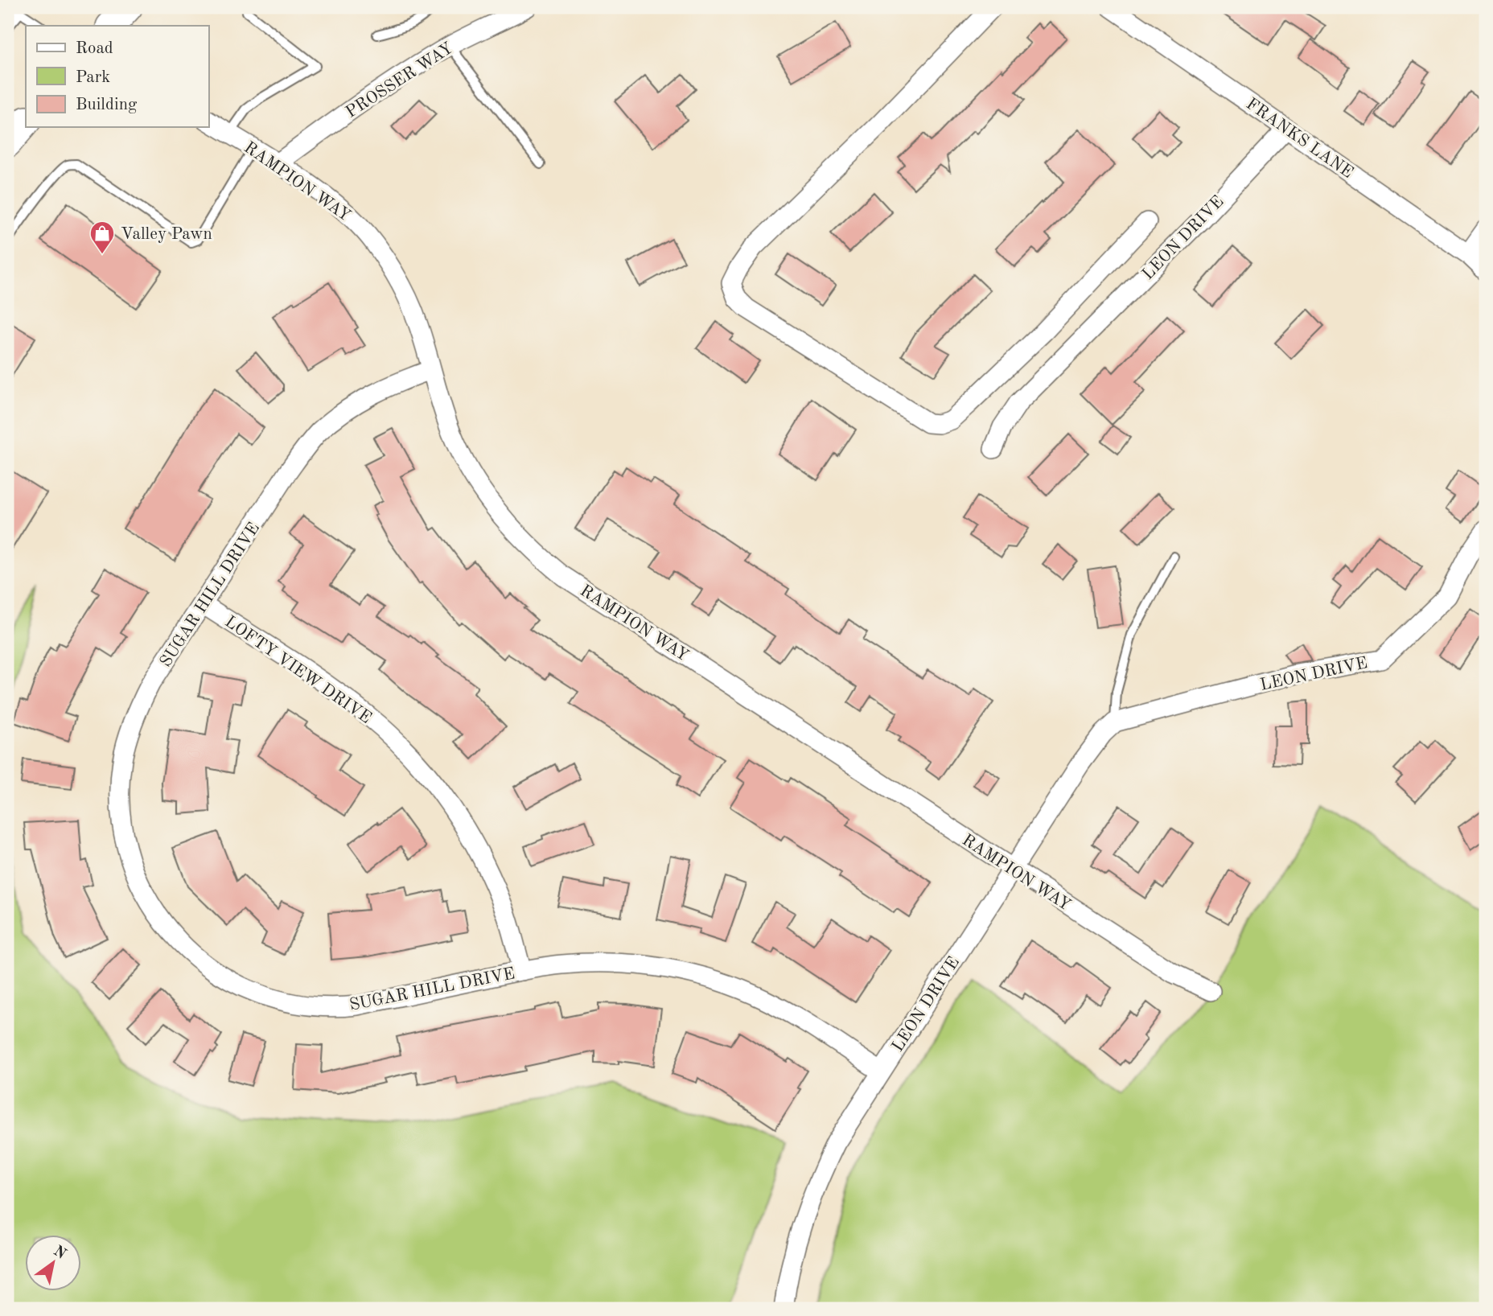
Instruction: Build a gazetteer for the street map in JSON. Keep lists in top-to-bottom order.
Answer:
{
  "streets": {
    "street": [
      "PROSSER WAY",
      "FRANKS LANE",
      "RAMPION WAY",
      "LEON DRIVE",
      "SUGAR HILL DRIVE",
      "LOFTY VIEW DRIVE"
    ]
  },
  "crossings": [
    ["PROSSER WAY", "RAMPION WAY"],
    ["FRANKS LANE", "LEON DRIVE"],
    ["RAMPION WAY", "LEON DRIVE"],
    ["RAMPION WAY", "SUGAR HILL DRIVE"],
    ["LEON DRIVE", "SUGAR HILL DRIVE"],
    ["SUGAR HILL DRIVE", "LOFTY VIEW DRIVE"]
  ],
  "places": {
    "shop": ["Valley Pawn"]
  },
  "legend": ["Road", "Park", "Building"],
  "north": "top right"
}
